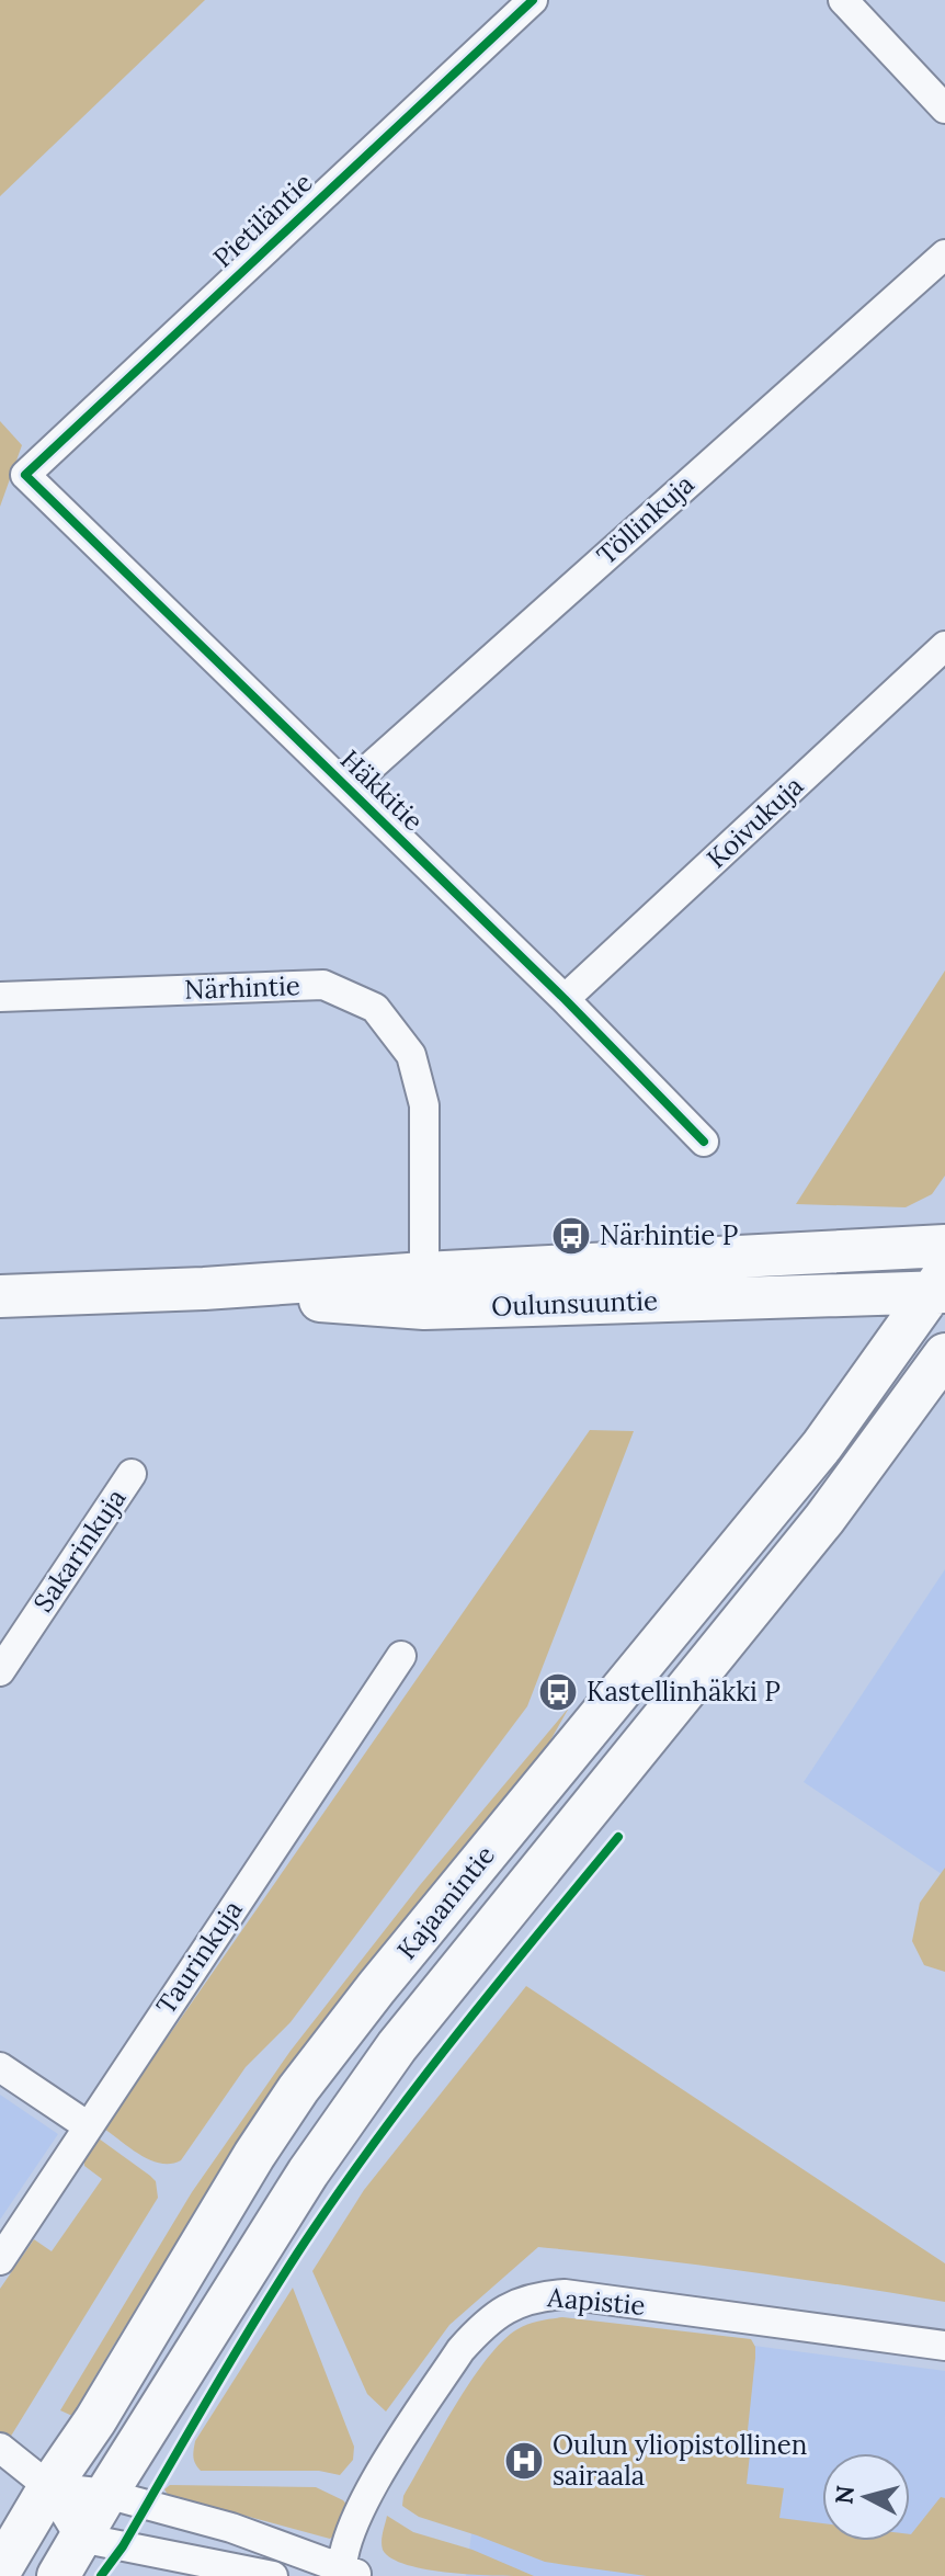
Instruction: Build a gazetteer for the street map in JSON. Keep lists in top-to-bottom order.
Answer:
{
  "streets": {
    "main road": ["Oulunsuuntie", "Kajaanintie"],
    "street": [
      "Pietiläntie",
      "Töllinkuja",
      "Häkkitie",
      "Koivukuja",
      "Närhintie",
      "Sakarinkuja",
      "Taurinkuja",
      "Aapistie"
    ]
  },
  "crossings": [
    ["Pietiläntie", "Häkkitie"],
    ["Töllinkuja", "Häkkitie"],
    ["Häkkitie", "Koivukuja"],
    ["Närhintie", "Oulunsuuntie"],
    ["Oulunsuuntie", "Kajaanintie"]
  ],
  "places": {
    "bus stop": ["Närhintie P", "Kastellinhäkki P"],
    "hospital": ["Oulun yliopistollinen sairaala"]
  },
  "north": "left"
}
